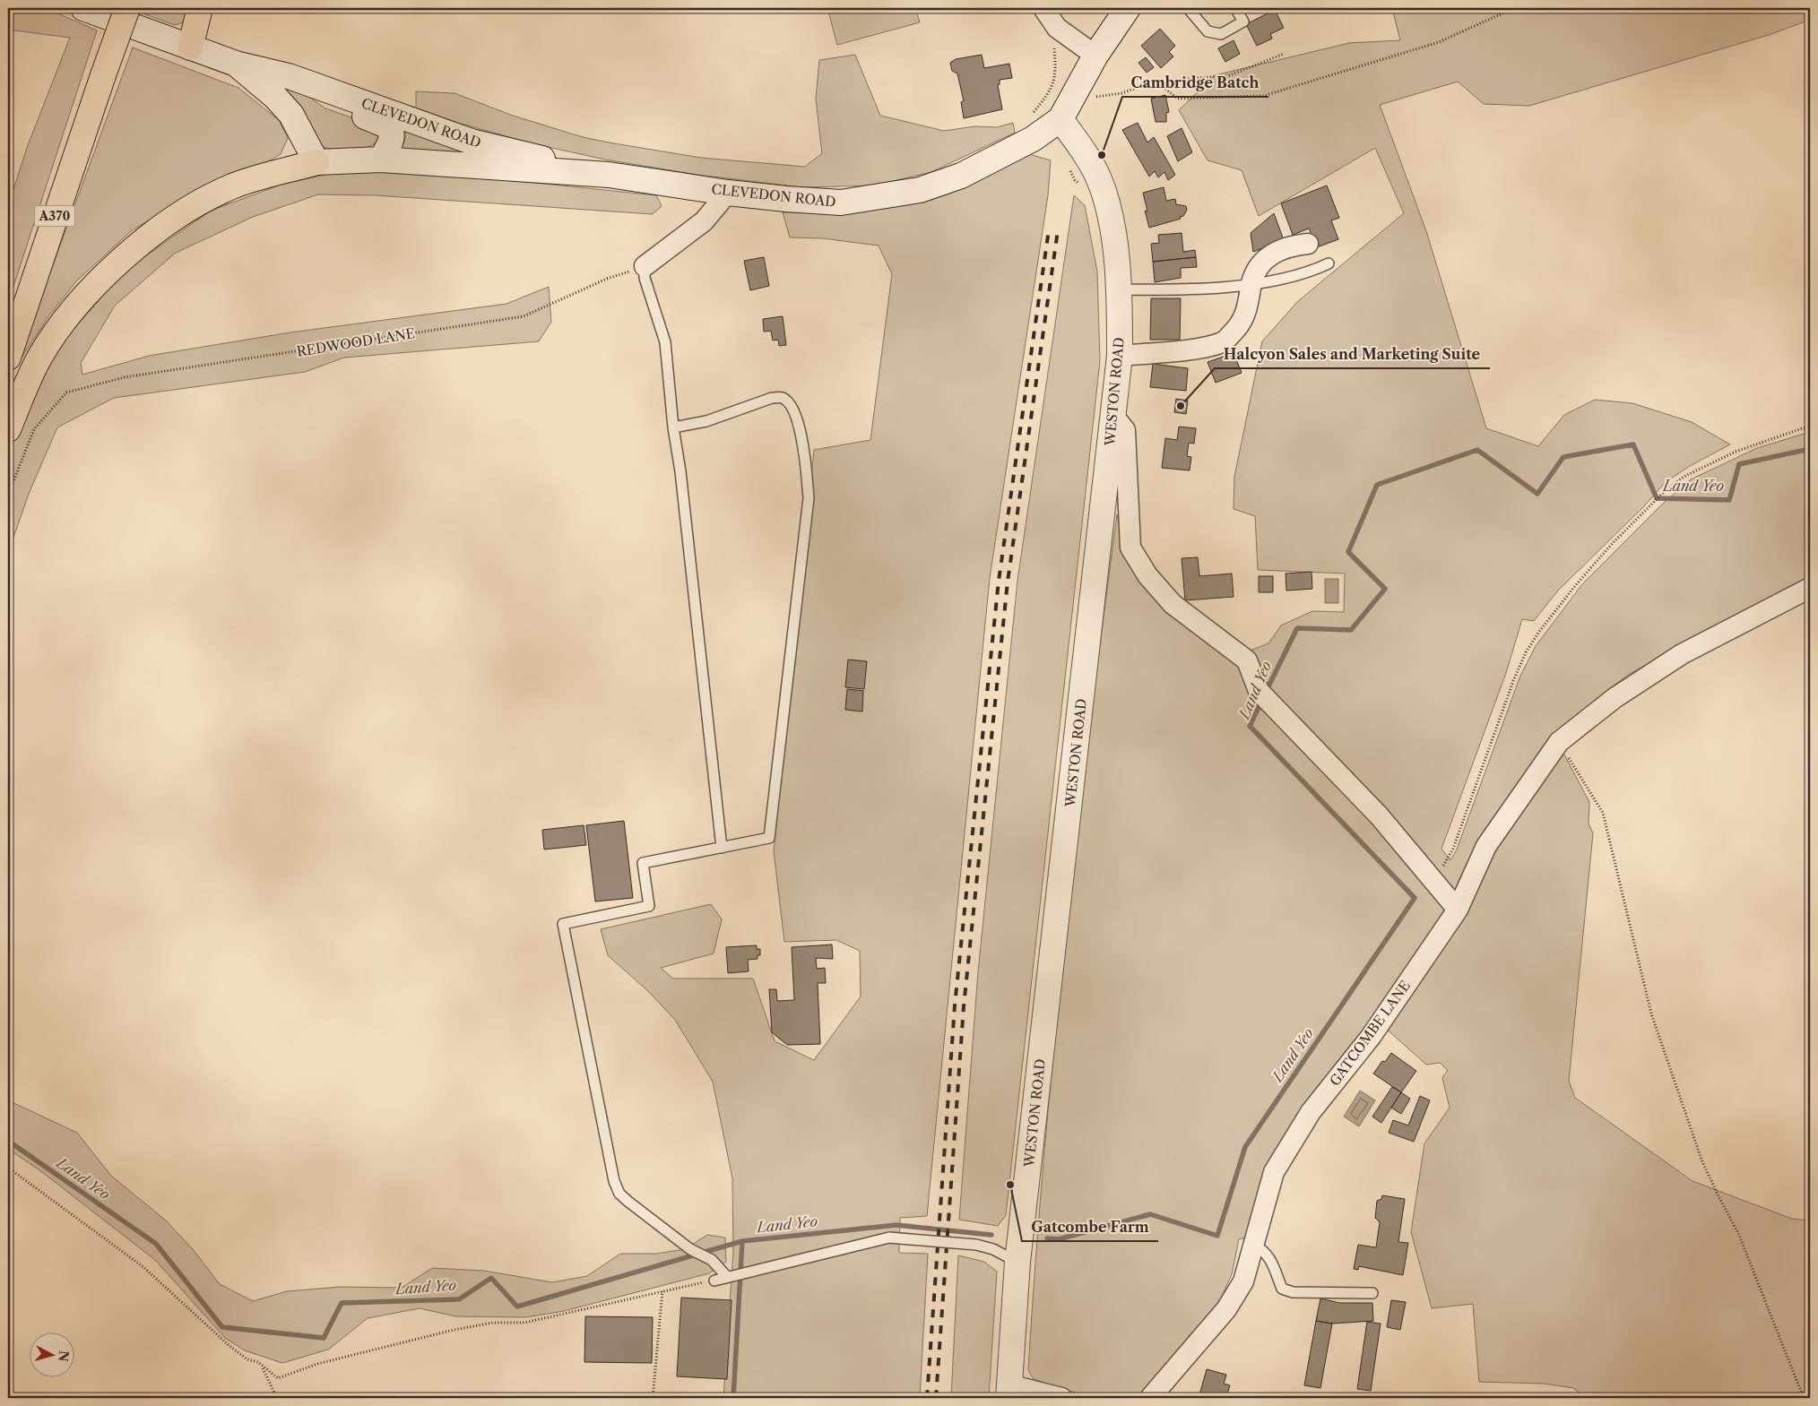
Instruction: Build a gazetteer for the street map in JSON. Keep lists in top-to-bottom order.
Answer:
{
  "streets": {
    "main road": ["CLEVEDON ROAD", "A370", "WESTON ROAD"],
    "street": ["GATCOMBE LANE"],
    "path": ["REDWOOD LANE"]
  },
  "crossings": [
    ["CLEVEDON ROAD", "WESTON ROAD"]
  ],
  "water": ["Land Yeo"],
  "places": ["Cambridge Batch", "Halcyon Sales and Marketing Suite", "Gatcombe Farm"],
  "north": "right"
}
